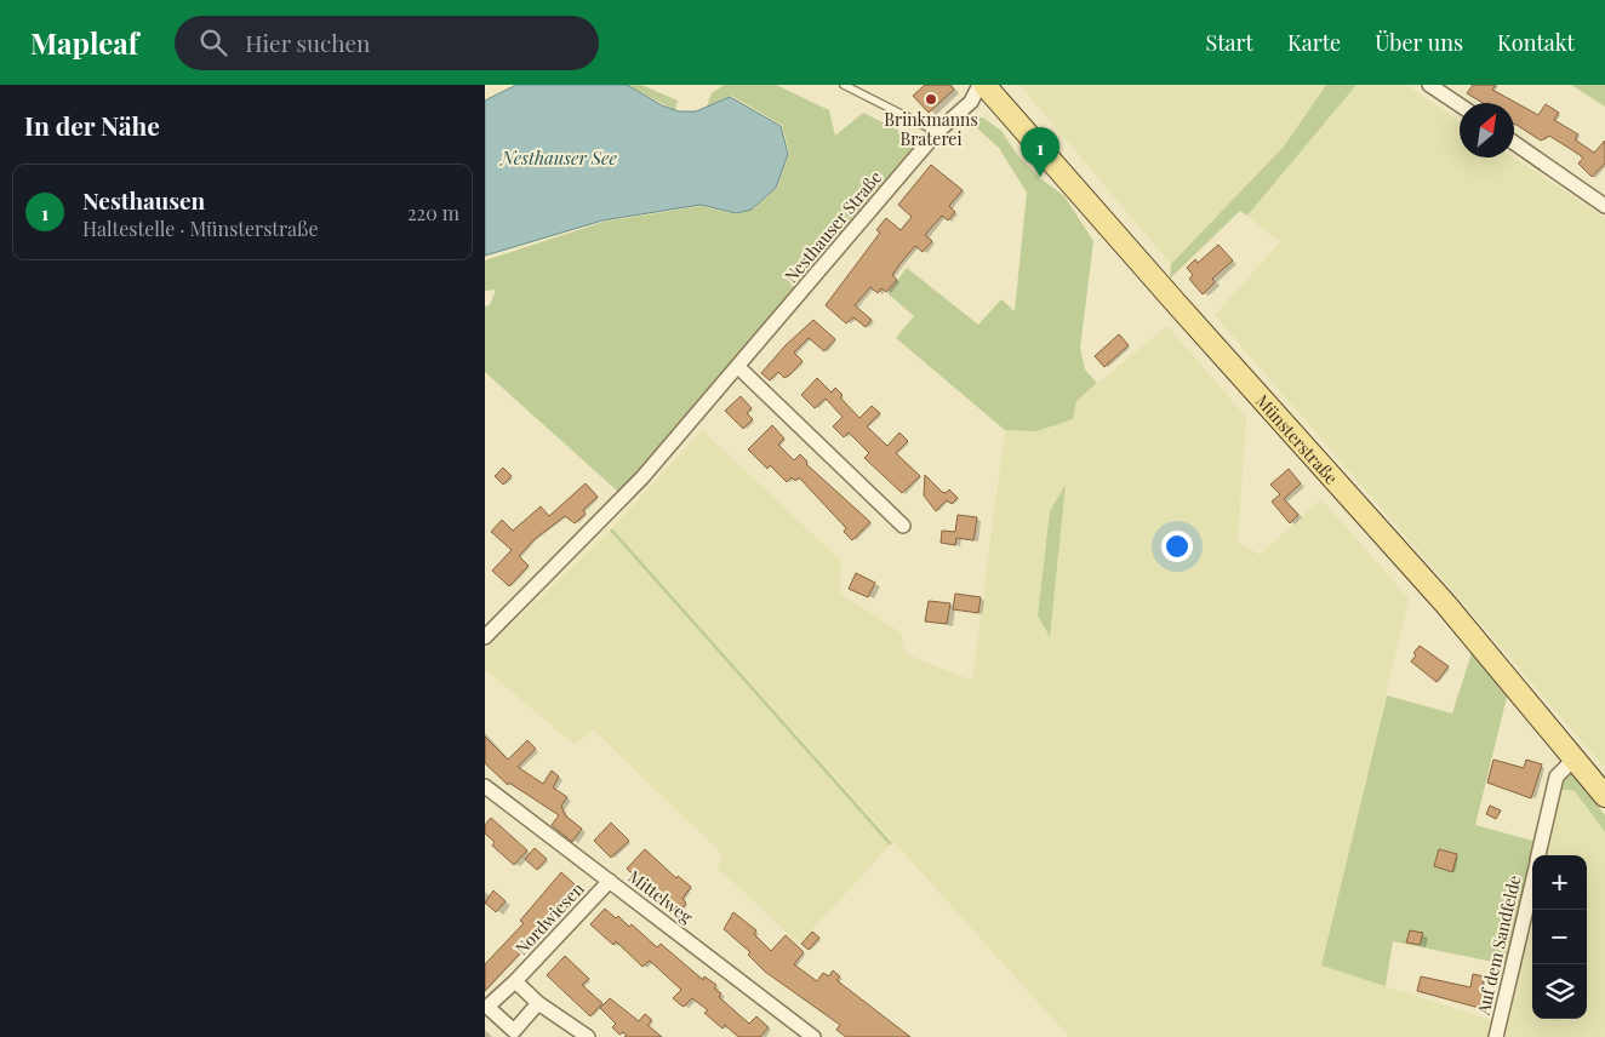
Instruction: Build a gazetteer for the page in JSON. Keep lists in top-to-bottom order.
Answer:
{
  "streets": {
    "main road": ["Münsterstraße"],
    "street": [
      "Nesthauser Straße",
      "Mittelweg",
      "Nordwiesen",
      "Auf dem Sandfelde"
    ]
  },
  "crossings": [
    ["Nesthauser Straße", "Münsterstraße"],
    ["Münsterstraße", "Auf dem Sandfelde"],
    ["Mittelweg", "Nordwiesen"]
  ],
  "water": ["Nesthauser See"],
  "places": ["Brinkmanns Braterei"],
  "north": "top right",
  "page": {
    "header": "Mapleaf",
    "search": "Hier suchen",
    "nav": [
      "Start",
      "Karte",
      "Über uns",
      "Kontakt"
    ],
    "heading": "In der Nähe",
    "pins": "1",
    "list": [
      {
        "mark": "1",
        "name": "Nesthausen",
        "note": "Haltestelle · Münsterstraße",
        "value": "220 m"
      }
    ],
    "map_buttons": ["+", "−"]
  }
}
